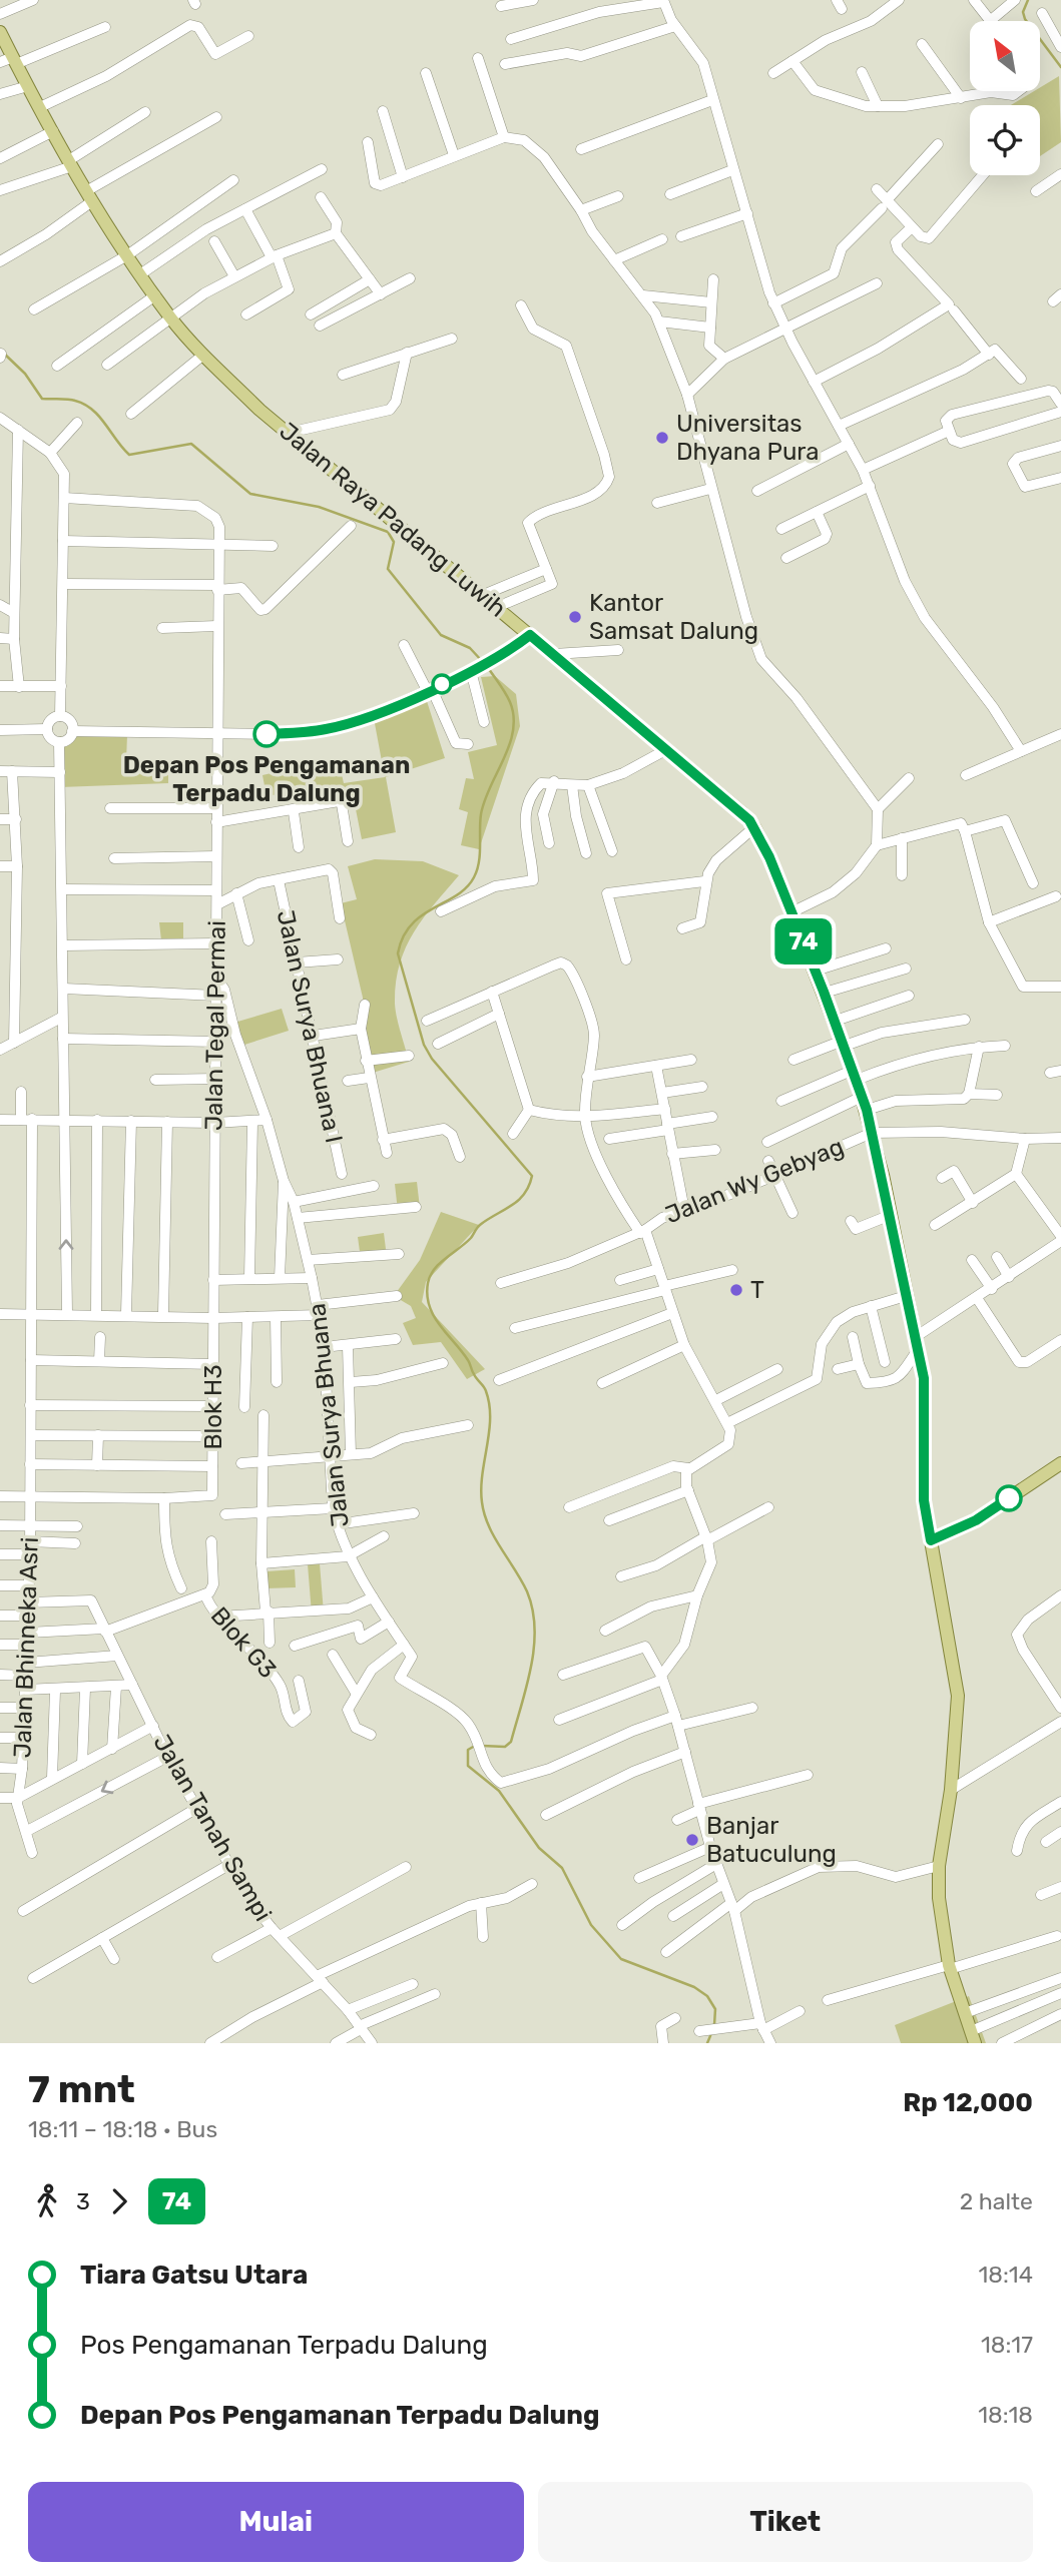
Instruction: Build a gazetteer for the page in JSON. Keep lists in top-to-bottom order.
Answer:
{
  "streets": {
    "main road": ["Jalan Raya Padang Luwih"],
    "street": [
      "Jalan Tegal Permai",
      "Jalan Surya Bhuana I",
      "Jalan Wy Gebyag",
      "Blok H3",
      "Jalan Surya Bhuana",
      "Blok G3",
      "Jalan Bhinneka Asri",
      "Jalan Tanah Sampi"
    ]
  },
  "crossings": [
    ["Jalan Raya Padang Luwih", "Jalan Wy Gebyag"],
    ["Jalan Tegal Permai", "Jalan Surya Bhuana I"],
    ["Jalan Tegal Permai", "Blok H3"],
    ["Jalan Tegal Permai", "Jalan Surya Bhuana"],
    ["Jalan Bhinneka Asri", "Jalan Tanah Sampi"]
  ],
  "places": [
    "Universitas Dhyana Pura",
    "Kantor Samsat Dalung",
    "Depan Pos Pengamanan Terpadu Dalung",
    "T",
    "Banjar Batuculung"
  ],
  "lines": ["bus line 74"],
  "north": "top left",
  "page": {
    "on_map": "74",
    "heading": ["7 mnt", "18:11 – 18:18 · Bus", "Rp 12,000"],
    "legs": ["3", "74", "2 halte"],
    "list": [
      {
        "name": "Tiara Gatsu Utara",
        "value": "18:14"
      },
      {
        "name": "Pos Pengamanan Terpadu Dalung",
        "value": "18:17"
      },
      {
        "name": "Depan Pos Pengamanan Terpadu Dalung",
        "value": "18:18"
      }
    ],
    "buttons": ["Mulai", "Tiket"]
  }
}
